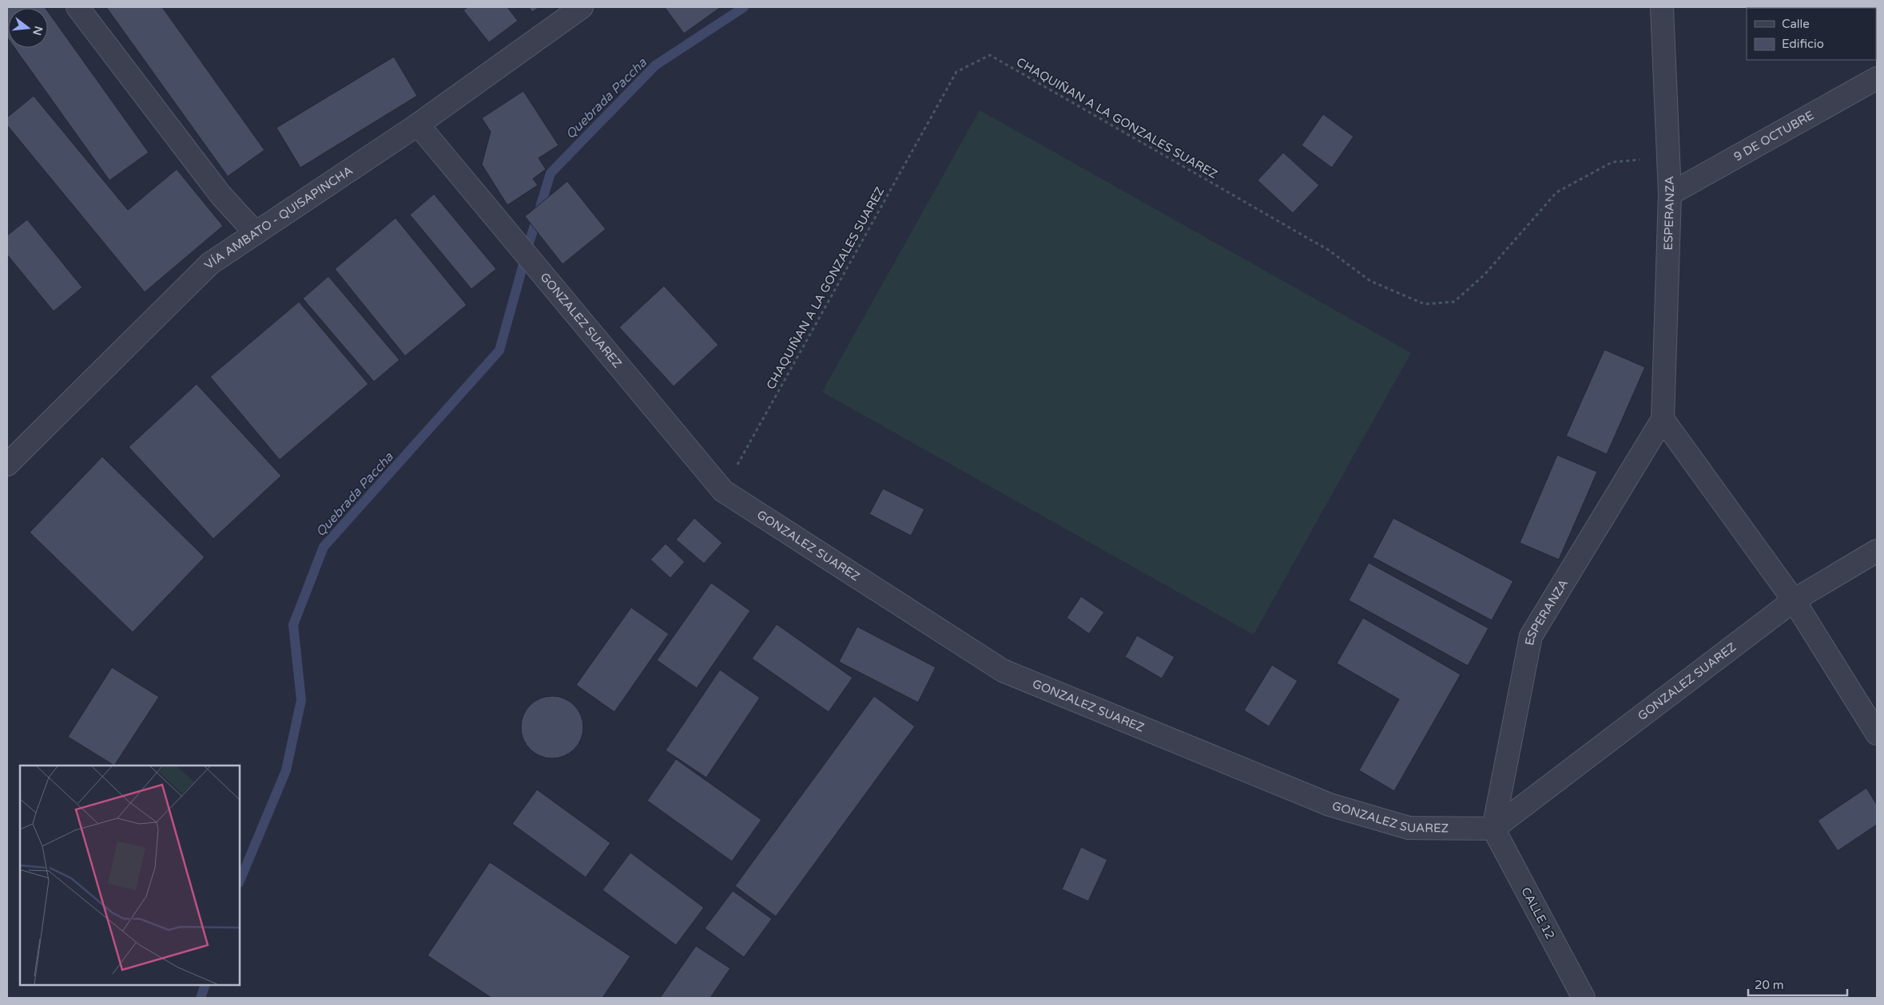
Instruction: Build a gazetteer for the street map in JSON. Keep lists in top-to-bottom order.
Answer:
{
  "streets": {
    "street": [
      "9 DE OCTUBRE",
      "ESPERANZA",
      "VÍA AMBATO - QUISAPINCHA",
      "GONZALEZ SUAREZ",
      "CALLE 12"
    ],
    "path": ["CHAQUIÑAN A LA GONZALES SUAREZ"]
  },
  "crossings": [
    ["CHAQUIÑAN A LA GONZALES SUAREZ", "ESPERANZA"],
    ["CHAQUIÑAN A LA GONZALES SUAREZ", "GONZALEZ SUAREZ"],
    ["9 DE OCTUBRE", "ESPERANZA"],
    ["ESPERANZA", "GONZALEZ SUAREZ"],
    ["ESPERANZA", "CALLE 12"],
    ["VÍA AMBATO - QUISAPINCHA", "GONZALEZ SUAREZ"],
    ["GONZALEZ SUAREZ", "CALLE 12"]
  ],
  "water": ["Quebrada Paccha"],
  "legend": ["Calle", "Edificio"],
  "scale_bar": "20 m",
  "north": "right"
}
